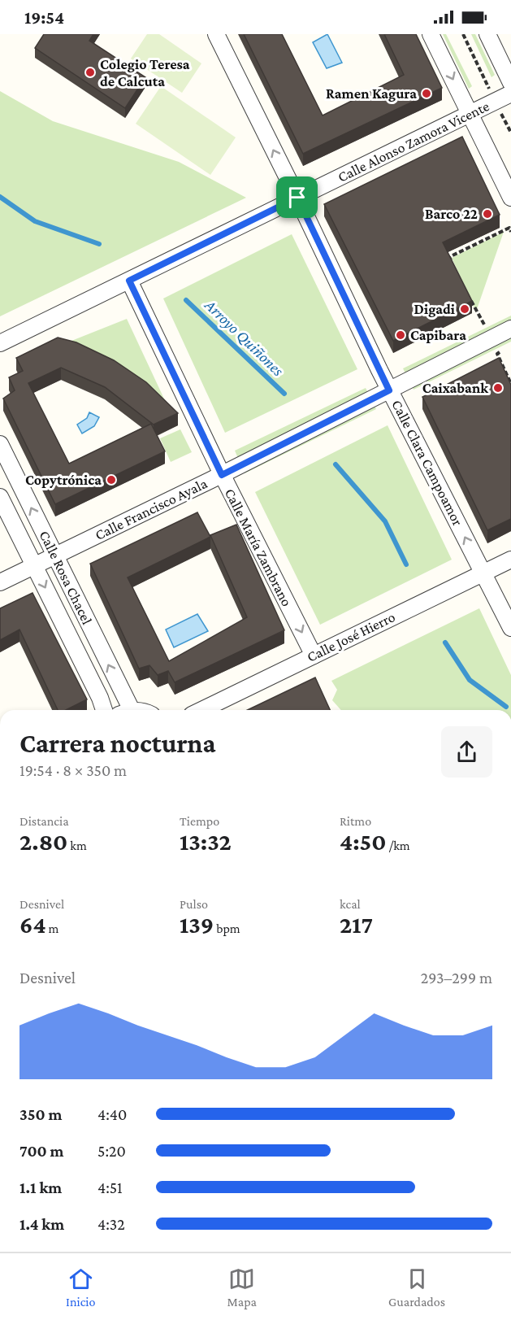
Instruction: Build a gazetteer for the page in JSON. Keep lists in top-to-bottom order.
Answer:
{
  "streets": {
    "street": [
      "Calle Alonso Zamora Vicente",
      "Calle Clara Campoamor",
      "Calle Francisco Ayala",
      "Calle María Zambrano",
      "Calle Rosa Chacel",
      "Calle José Hierro"
    ]
  },
  "crossings": [
    ["Calle Alonso Zamora Vicente", "Calle Clara Campoamor"],
    ["Calle Alonso Zamora Vicente", "Calle María Zambrano"],
    ["Calle Clara Campoamor", "Calle Francisco Ayala"],
    ["Calle Clara Campoamor", "Calle José Hierro"],
    ["Calle Francisco Ayala", "Calle María Zambrano"],
    ["Calle Francisco Ayala", "Calle Rosa Chacel"],
    ["Calle María Zambrano", "Calle José Hierro"]
  ],
  "one_way": ["Calle Clara Campoamor", "Calle María Zambrano"],
  "water": ["Arroyo Quiñones"],
  "places": [
    "Colegio Teresa de Calcuta",
    "Ramen Kagura",
    "Barco 22",
    "Digadi",
    "Capibara",
    "Caixabank",
    "Copytrónica"
  ],
  "page": {
    "status": "19:54",
    "heading": ["Carrera nocturna", "19:54 · 8 × 350 m"],
    "stats": [
      ["Distancia", "2.80 km"],
      ["Tiempo", "13:32"],
      ["Ritmo", "4:50 /km"],
      ["Desnivel", "64 m"],
      ["Pulso", "139 bpm"],
      ["kcal", "217"]
    ],
    "chart": ["Desnivel", "293–299 m"],
    "list": [
      {
        "name": "350 m",
        "note": "4:40"
      },
      {
        "name": "700 m",
        "note": "5:20"
      },
      {
        "name": "1.1 km",
        "note": "4:51"
      },
      {
        "name": "1.4 km",
        "note": "4:32"
      }
    ],
    "tabs": ["Inicio", "Mapa", "Guardados"]
  }
}
